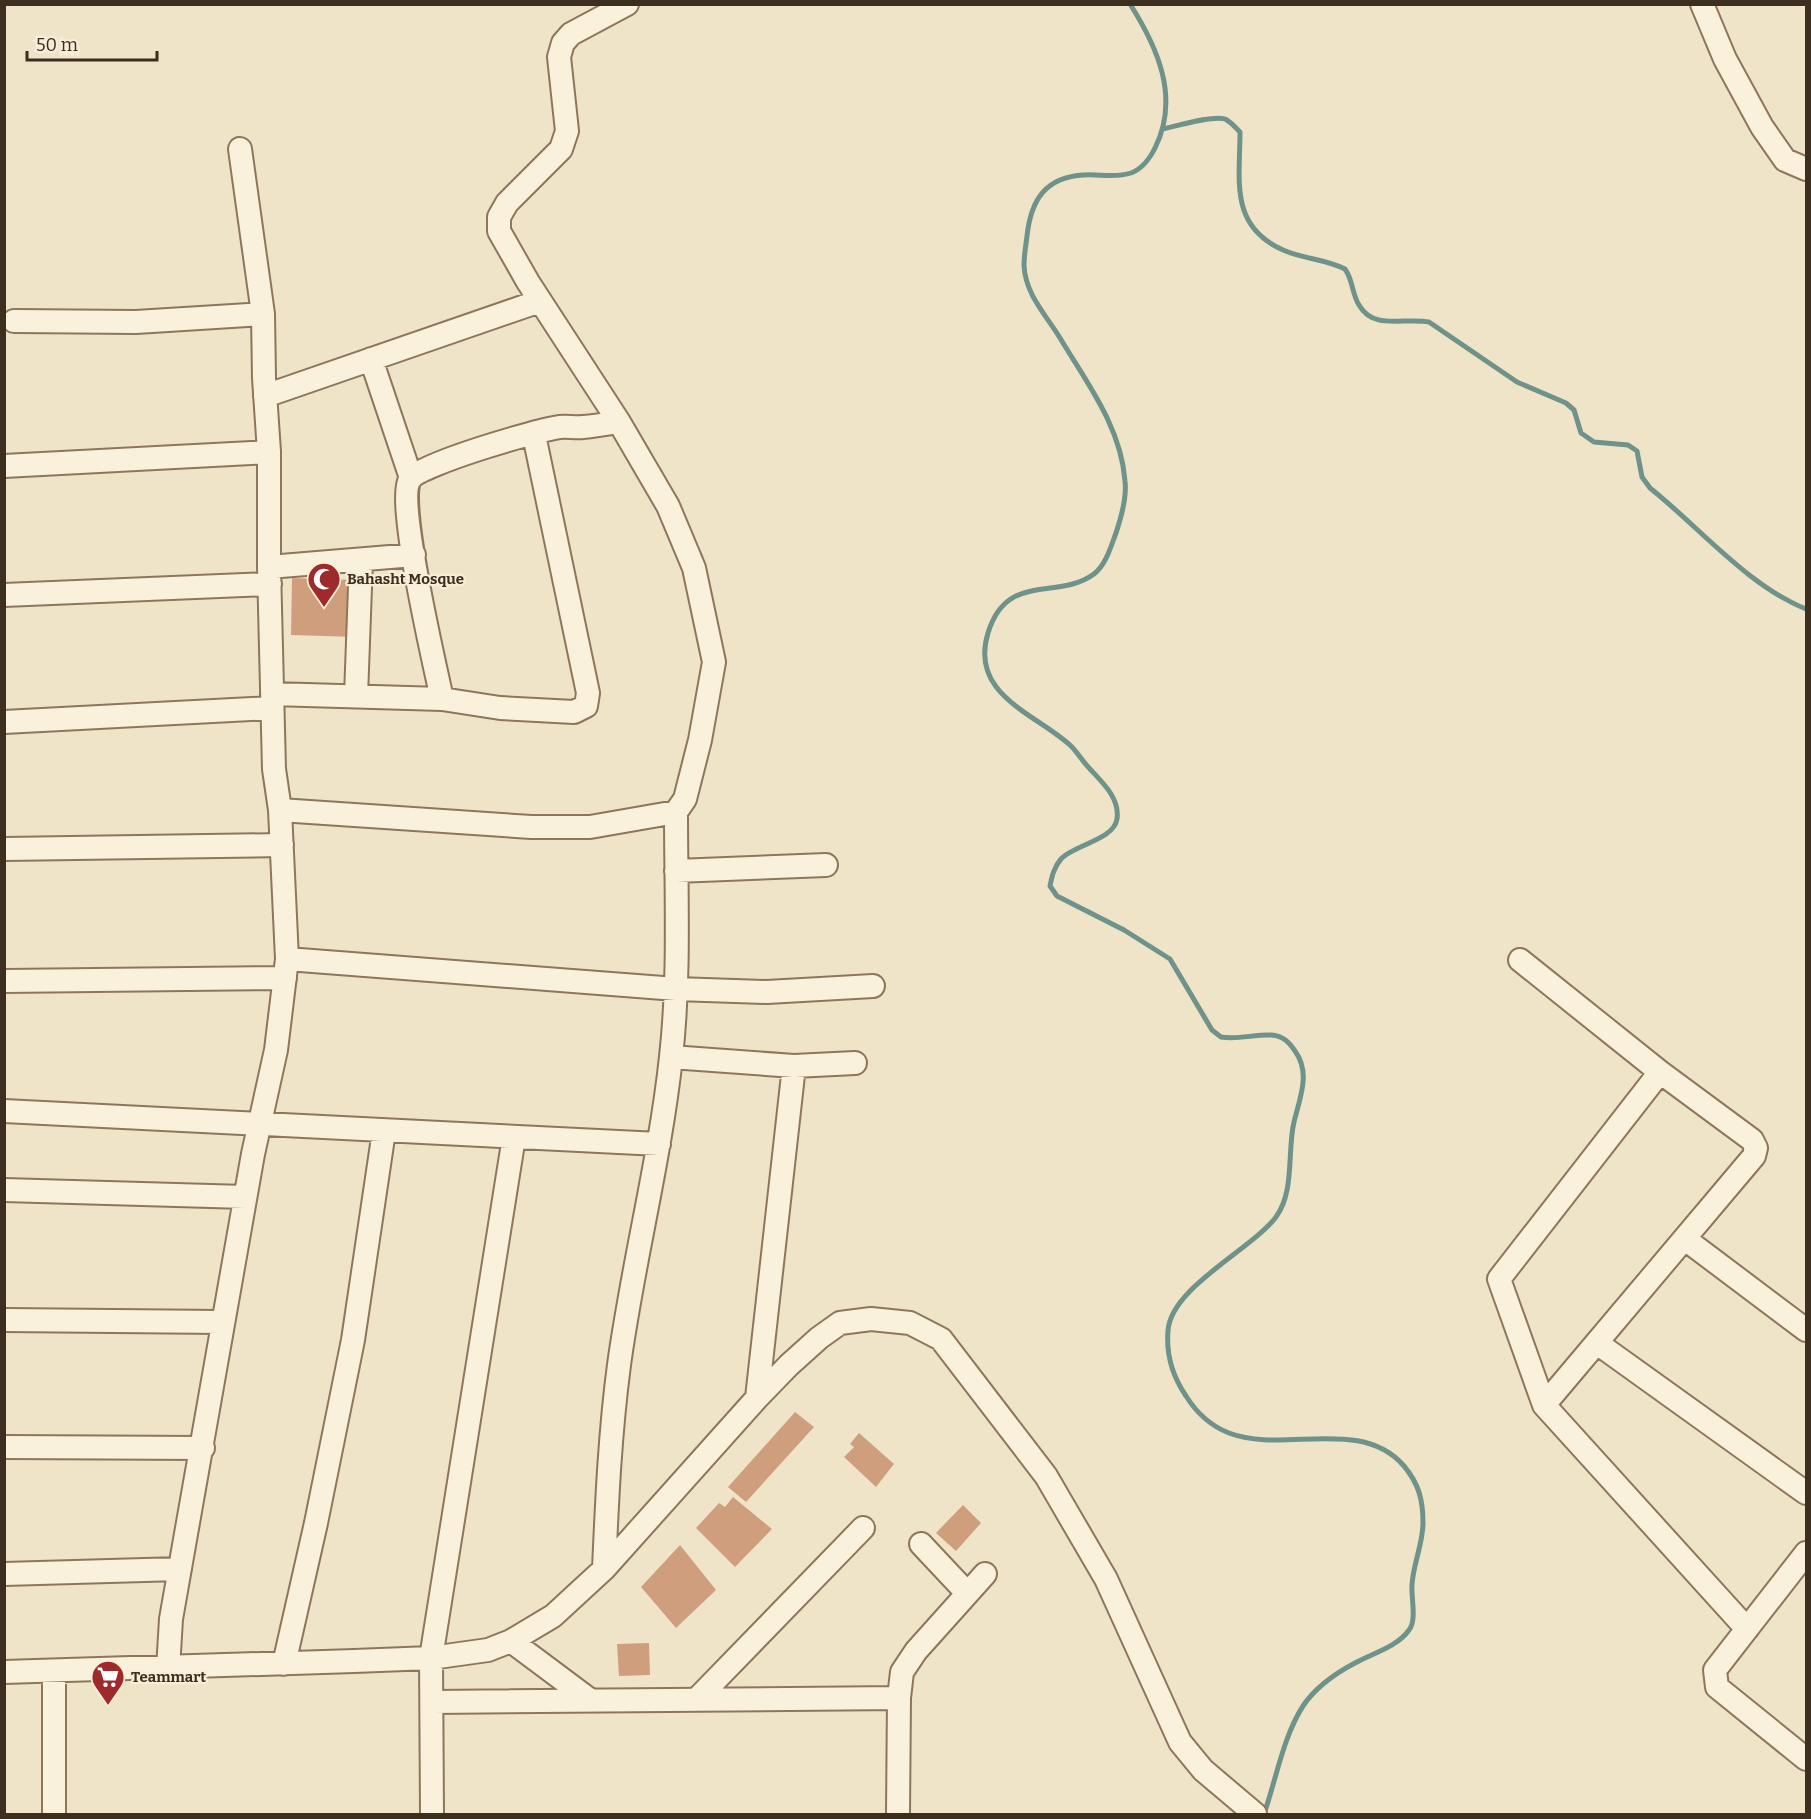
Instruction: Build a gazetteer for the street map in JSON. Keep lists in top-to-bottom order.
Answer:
{
  "places": {
    "mosque": ["Bahasht Mosque"],
    "supermarket": ["Teammart"]
  },
  "scale_bar": "50 m"
}
